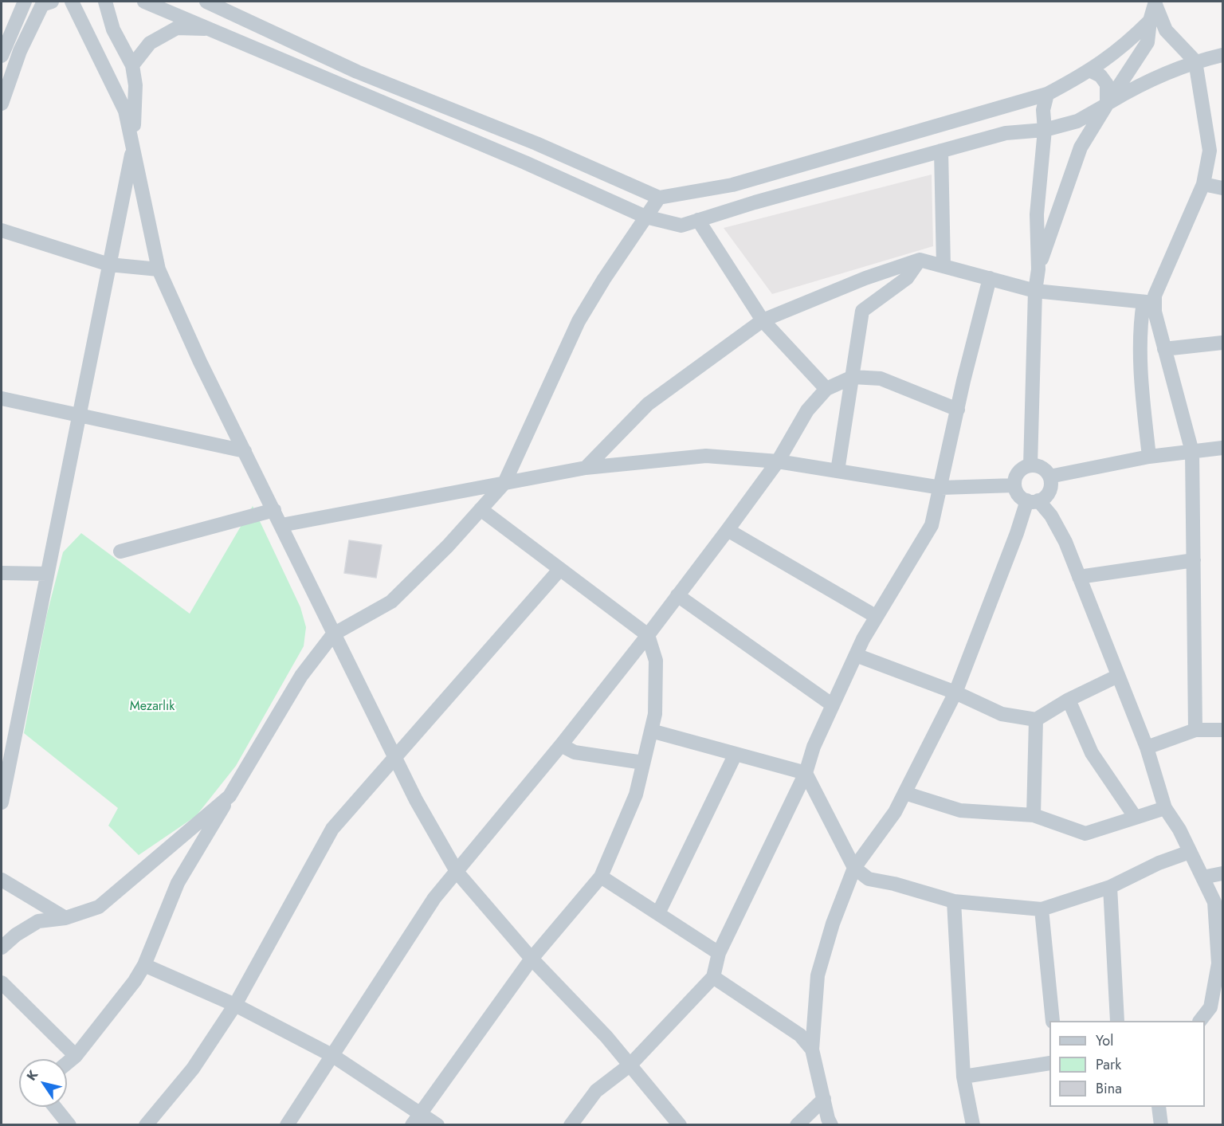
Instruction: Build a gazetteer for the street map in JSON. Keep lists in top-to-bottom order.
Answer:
{
  "parks": ["Mezarlık"],
  "legend": ["Yol", "Park", "Bina"],
  "north": "top left"
}
